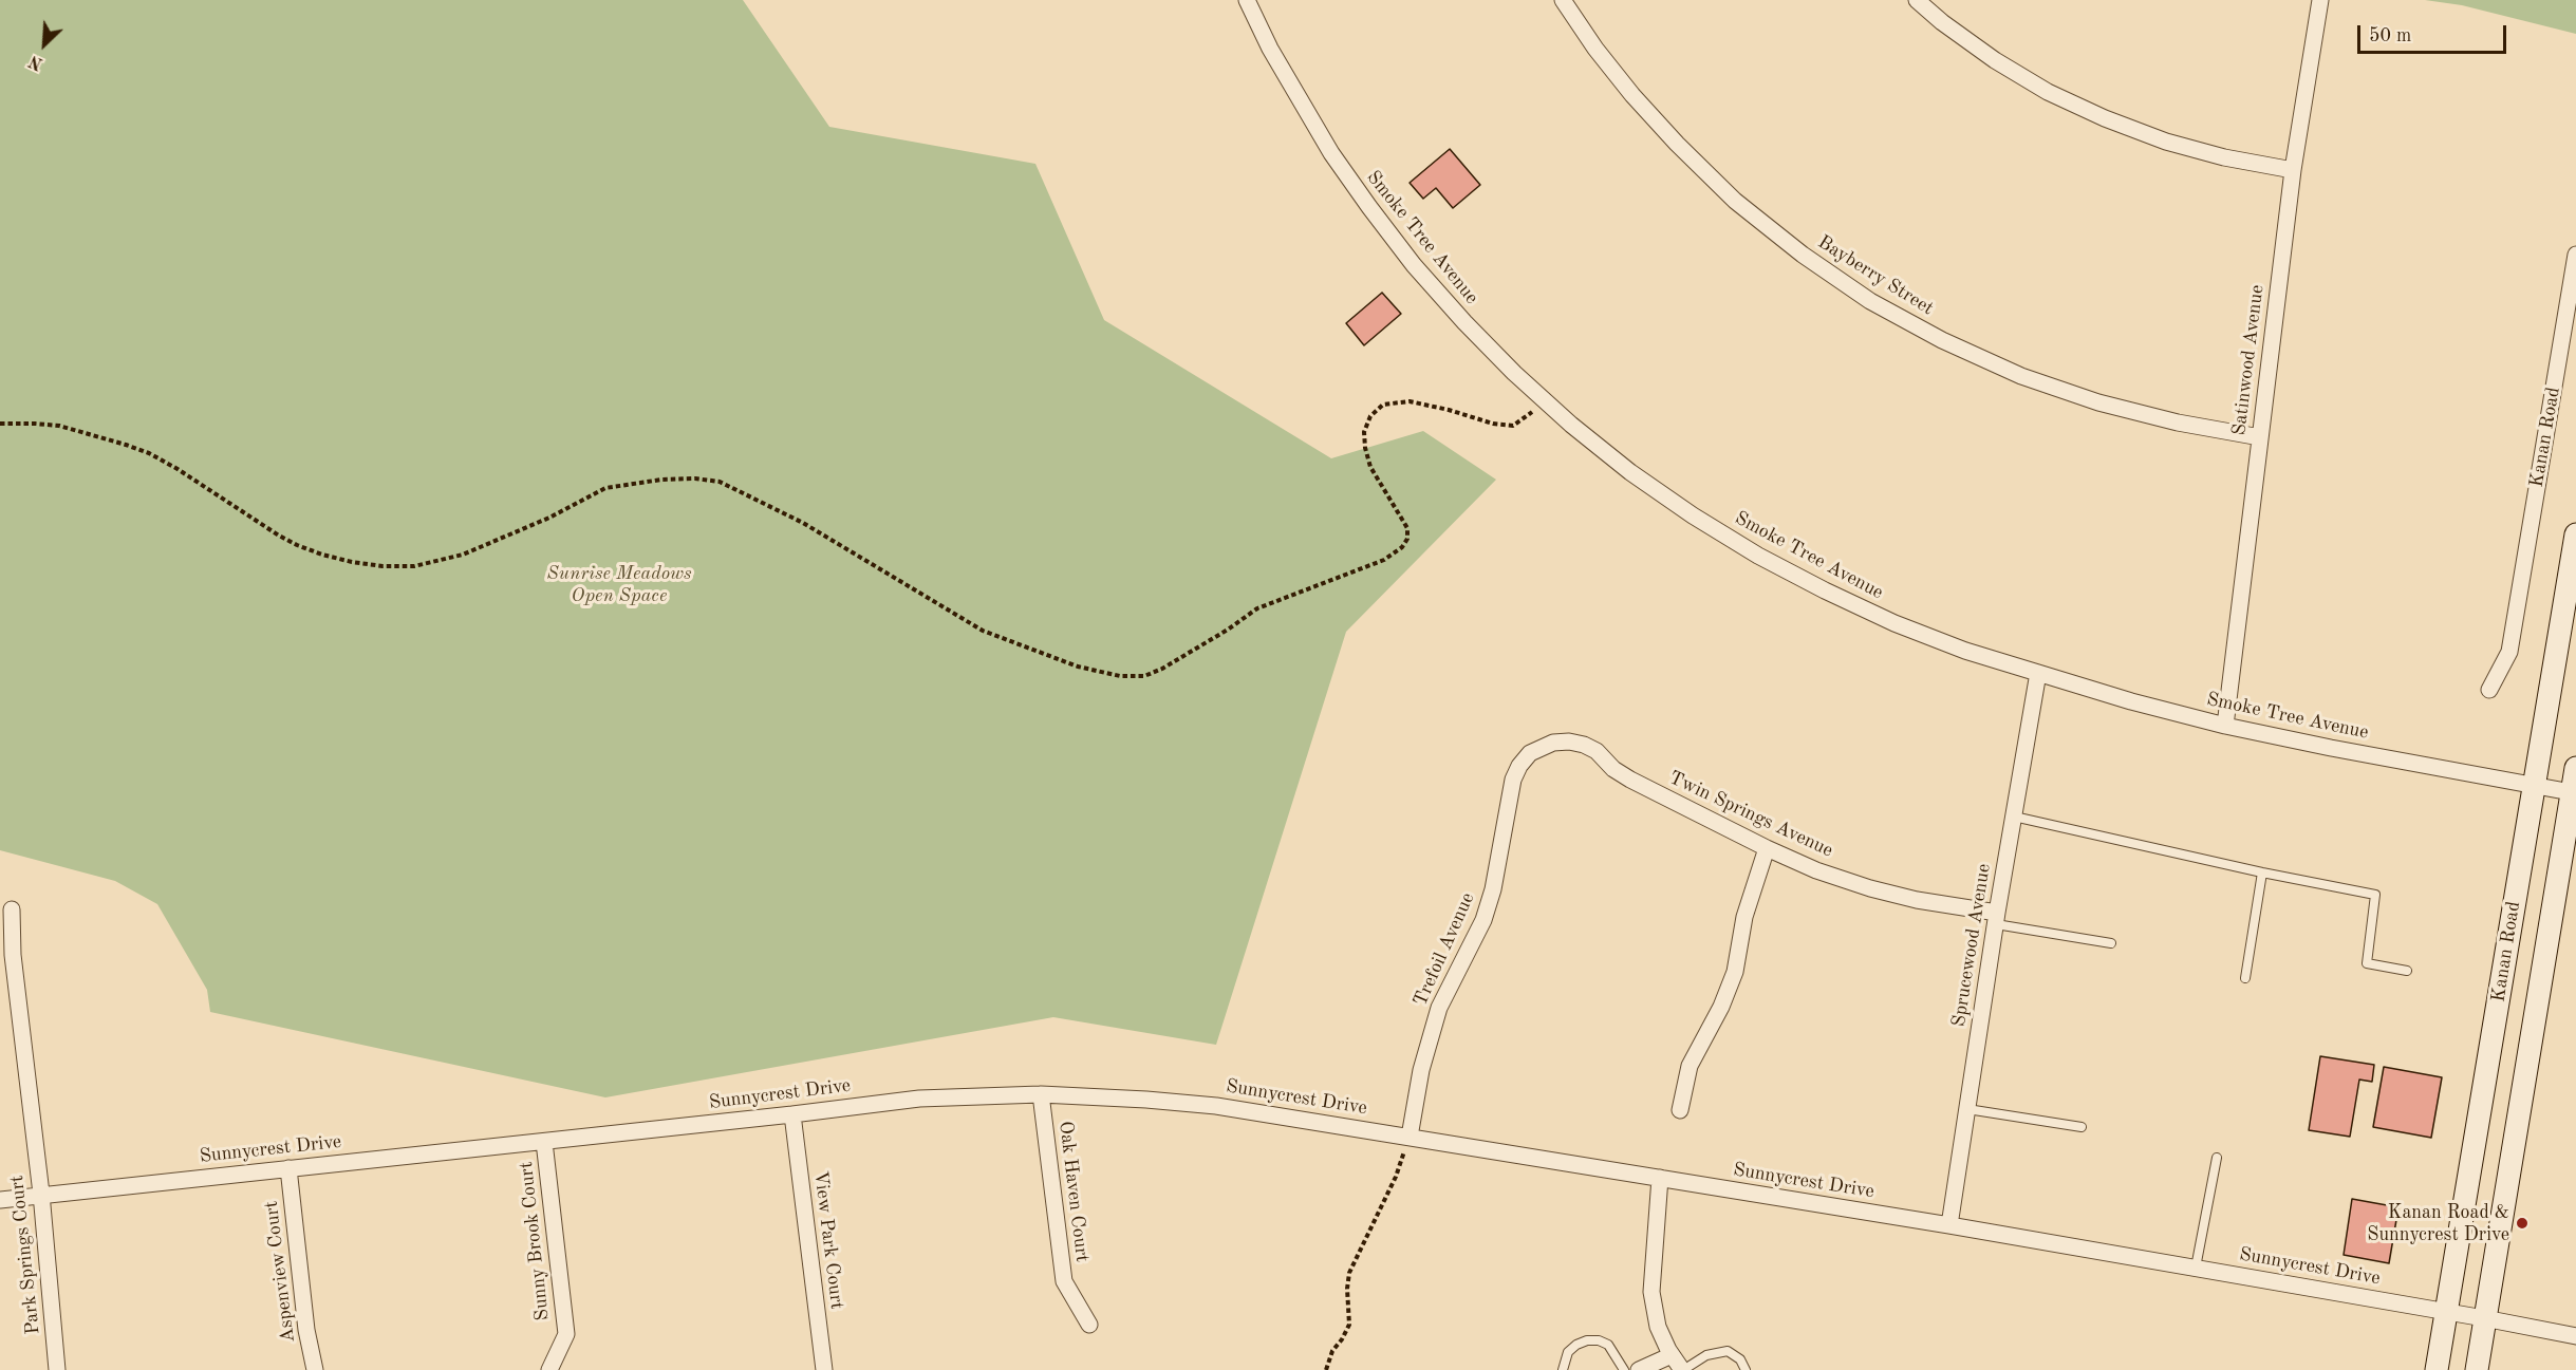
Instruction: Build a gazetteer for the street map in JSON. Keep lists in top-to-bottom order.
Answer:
{
  "streets": {
    "main road": ["Kanan Road"],
    "street": [
      "Smoke Tree Avenue",
      "Bayberry Street",
      "Satinwood Avenue",
      "Twin Springs Avenue",
      "Sprucewood Avenue",
      "Trefoil Avenue",
      "Sunnycrest Drive",
      "Oak Haven Court",
      "View Park Court",
      "Sunny Brook Court",
      "Park Springs Court",
      "Aspenview Court"
    ]
  },
  "crossings": [
    ["Smoke Tree Avenue", "Satinwood Avenue"],
    ["Smoke Tree Avenue", "Kanan Road"],
    ["Smoke Tree Avenue", "Sprucewood Avenue"],
    ["Bayberry Street", "Satinwood Avenue"],
    ["Kanan Road", "Sunnycrest Drive"],
    ["Twin Springs Avenue", "Sprucewood Avenue"],
    ["Twin Springs Avenue", "Trefoil Avenue"],
    ["Sprucewood Avenue", "Sunnycrest Drive"],
    ["Trefoil Avenue", "Sunnycrest Drive"],
    ["Sunnycrest Drive", "Oak Haven Court"],
    ["Sunnycrest Drive", "View Park Court"],
    ["Sunnycrest Drive", "Sunny Brook Court"],
    ["Sunnycrest Drive", "Park Springs Court"],
    ["Sunnycrest Drive", "Aspenview Court"]
  ],
  "parks": ["Sunrise Meadows Open Space"],
  "places": ["Kanan Road & Sunnycrest Drive"],
  "scale_bar": "50 m",
  "north": "bottom left"
}
